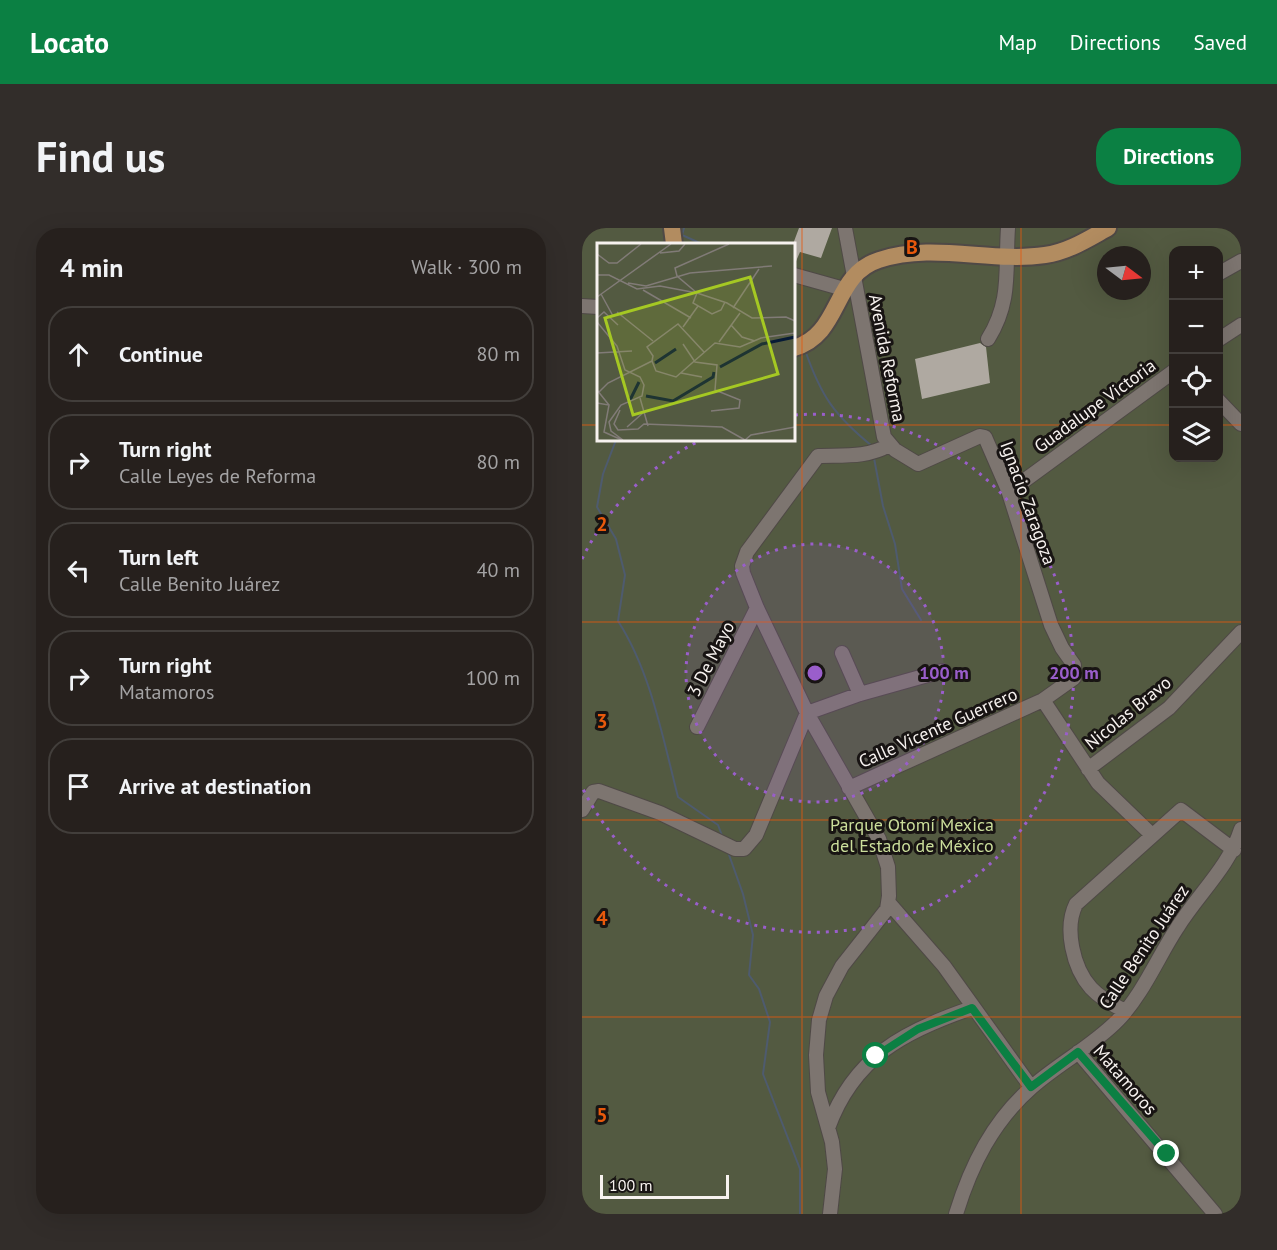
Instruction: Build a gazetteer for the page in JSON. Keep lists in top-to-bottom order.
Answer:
{
  "streets": {
    "street": [
      "Avenida Reforma",
      "Guadalupe Victoria",
      "Ignacio Zaragoza",
      "3 De Mayo",
      "Nicolas Bravo",
      "Calle Vicente Guerrero",
      "Calle Benito Juárez",
      "Matamoros"
    ]
  },
  "crossings": [
    ["Avenida Reforma", "Ignacio Zaragoza"],
    ["Guadalupe Victoria", "Ignacio Zaragoza"],
    ["Ignacio Zaragoza", "Calle Vicente Guerrero"],
    ["Calle Benito Juárez", "Matamoros"]
  ],
  "parks": ["Parque Otomí Mexica del Estado de México"],
  "scale_bar": "100 m",
  "north": "right",
  "page": {
    "header": "Locato",
    "nav": ["Map", "Directions", "Saved"],
    "buttons": "Directions",
    "title": "Find us",
    "heading": ["4 min", "Walk · 300 m"],
    "map_buttons": ["+", "−"],
    "list": [
      ["Continue", "80 m"],
      ["Turn right", "Calle Leyes de Reforma", "80 m"],
      ["Turn left", "Calle Benito Juárez", "40 m"],
      ["Turn right", "Matamoros", "100 m"],
      "Arrive at destination"
    ],
    "scale": "100 m"
  },
  "grid": {
    "columns": ["B"],
    "rows": [
      "2",
      "3",
      "4",
      "5"
    ]
  },
  "rings": ["100 m", "200 m"]
}
